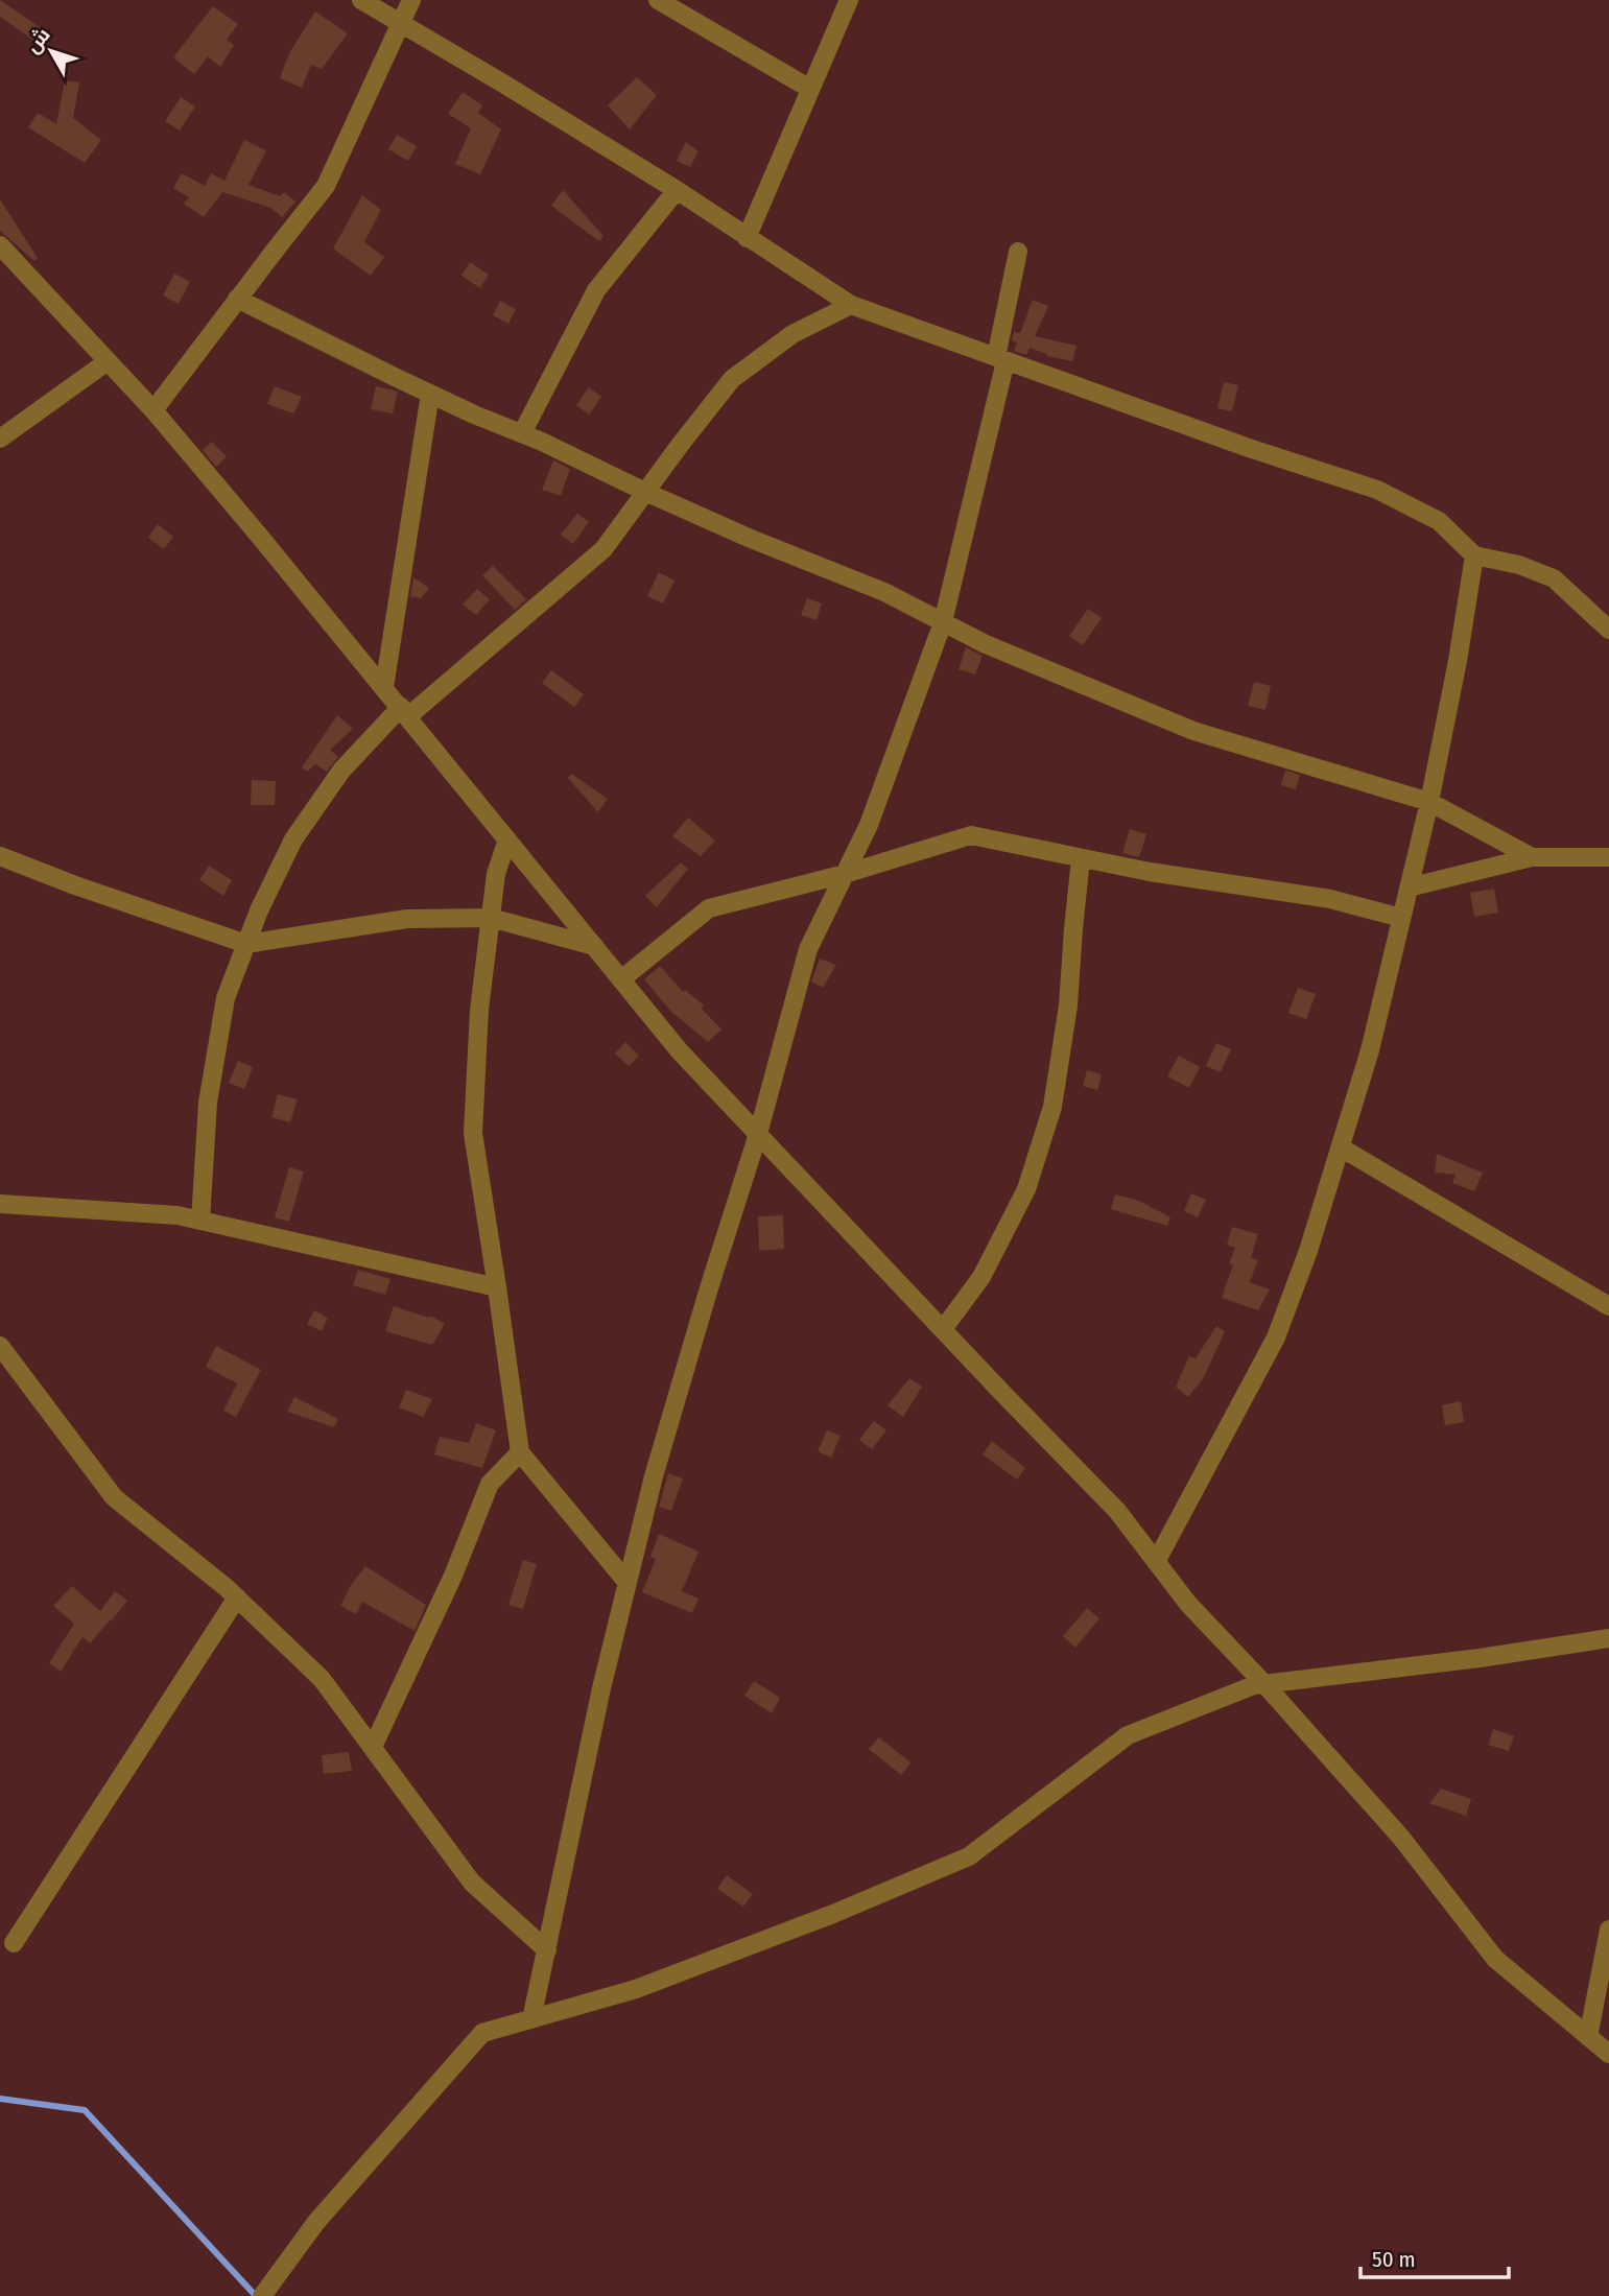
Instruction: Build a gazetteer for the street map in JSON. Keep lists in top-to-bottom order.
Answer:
{
  "scale_bar": "50 m",
  "north": "top left"
}
